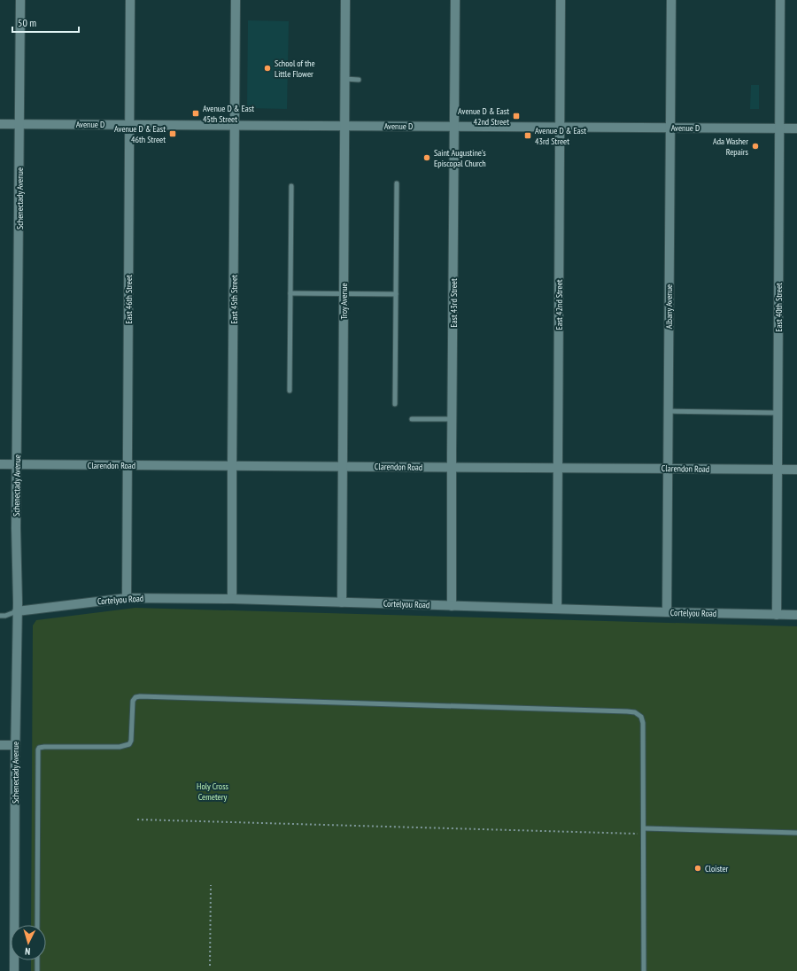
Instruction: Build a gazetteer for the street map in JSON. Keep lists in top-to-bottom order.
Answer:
{
  "streets": {
    "street": [
      "Avenue D",
      "Schenectady Avenue",
      "East 46th Street",
      "East 45th Street",
      "Troy Avenue",
      "East 43rd Street",
      "East 42nd Street",
      "Albany Avenue",
      "East 40th Street",
      "Clarendon Road",
      "Cortelyou Road"
    ]
  },
  "crossings": [
    ["Avenue D", "Schenectady Avenue"],
    ["Avenue D", "East 46th Street"],
    ["Avenue D", "East 45th Street"],
    ["Avenue D", "Troy Avenue"],
    ["Avenue D", "East 43rd Street"],
    ["Avenue D", "East 42nd Street"],
    ["Avenue D", "Albany Avenue"],
    ["Avenue D", "East 40th Street"],
    ["Schenectady Avenue", "Clarendon Road"],
    ["Schenectady Avenue", "Cortelyou Road"],
    ["East 46th Street", "Clarendon Road"],
    ["East 46th Street", "Cortelyou Road"],
    ["East 45th Street", "Clarendon Road"],
    ["East 45th Street", "Cortelyou Road"],
    ["Troy Avenue", "Clarendon Road"],
    ["Troy Avenue", "Cortelyou Road"],
    ["East 43rd Street", "Clarendon Road"],
    ["East 43rd Street", "Cortelyou Road"],
    ["East 42nd Street", "Clarendon Road"],
    ["East 42nd Street", "Cortelyou Road"],
    ["Albany Avenue", "Clarendon Road"],
    ["Albany Avenue", "Cortelyou Road"],
    ["East 40th Street", "Clarendon Road"],
    ["East 40th Street", "Cortelyou Road"]
  ],
  "parks": ["Holy Cross Cemetery"],
  "places": {
    "other": [
      "School of the Little Flower",
      "Ada Washer Repairs",
      "Saint Augustine's Episcopal Church",
      "Cloister"
    ],
    "transit": [
      "Avenue D & East 45th Street",
      "Avenue D & East 42nd Street",
      "Avenue D & East 46th Street",
      "Avenue D & East 43rd Street"
    ]
  },
  "scale_bar": "50 m",
  "north": "bottom"
}
